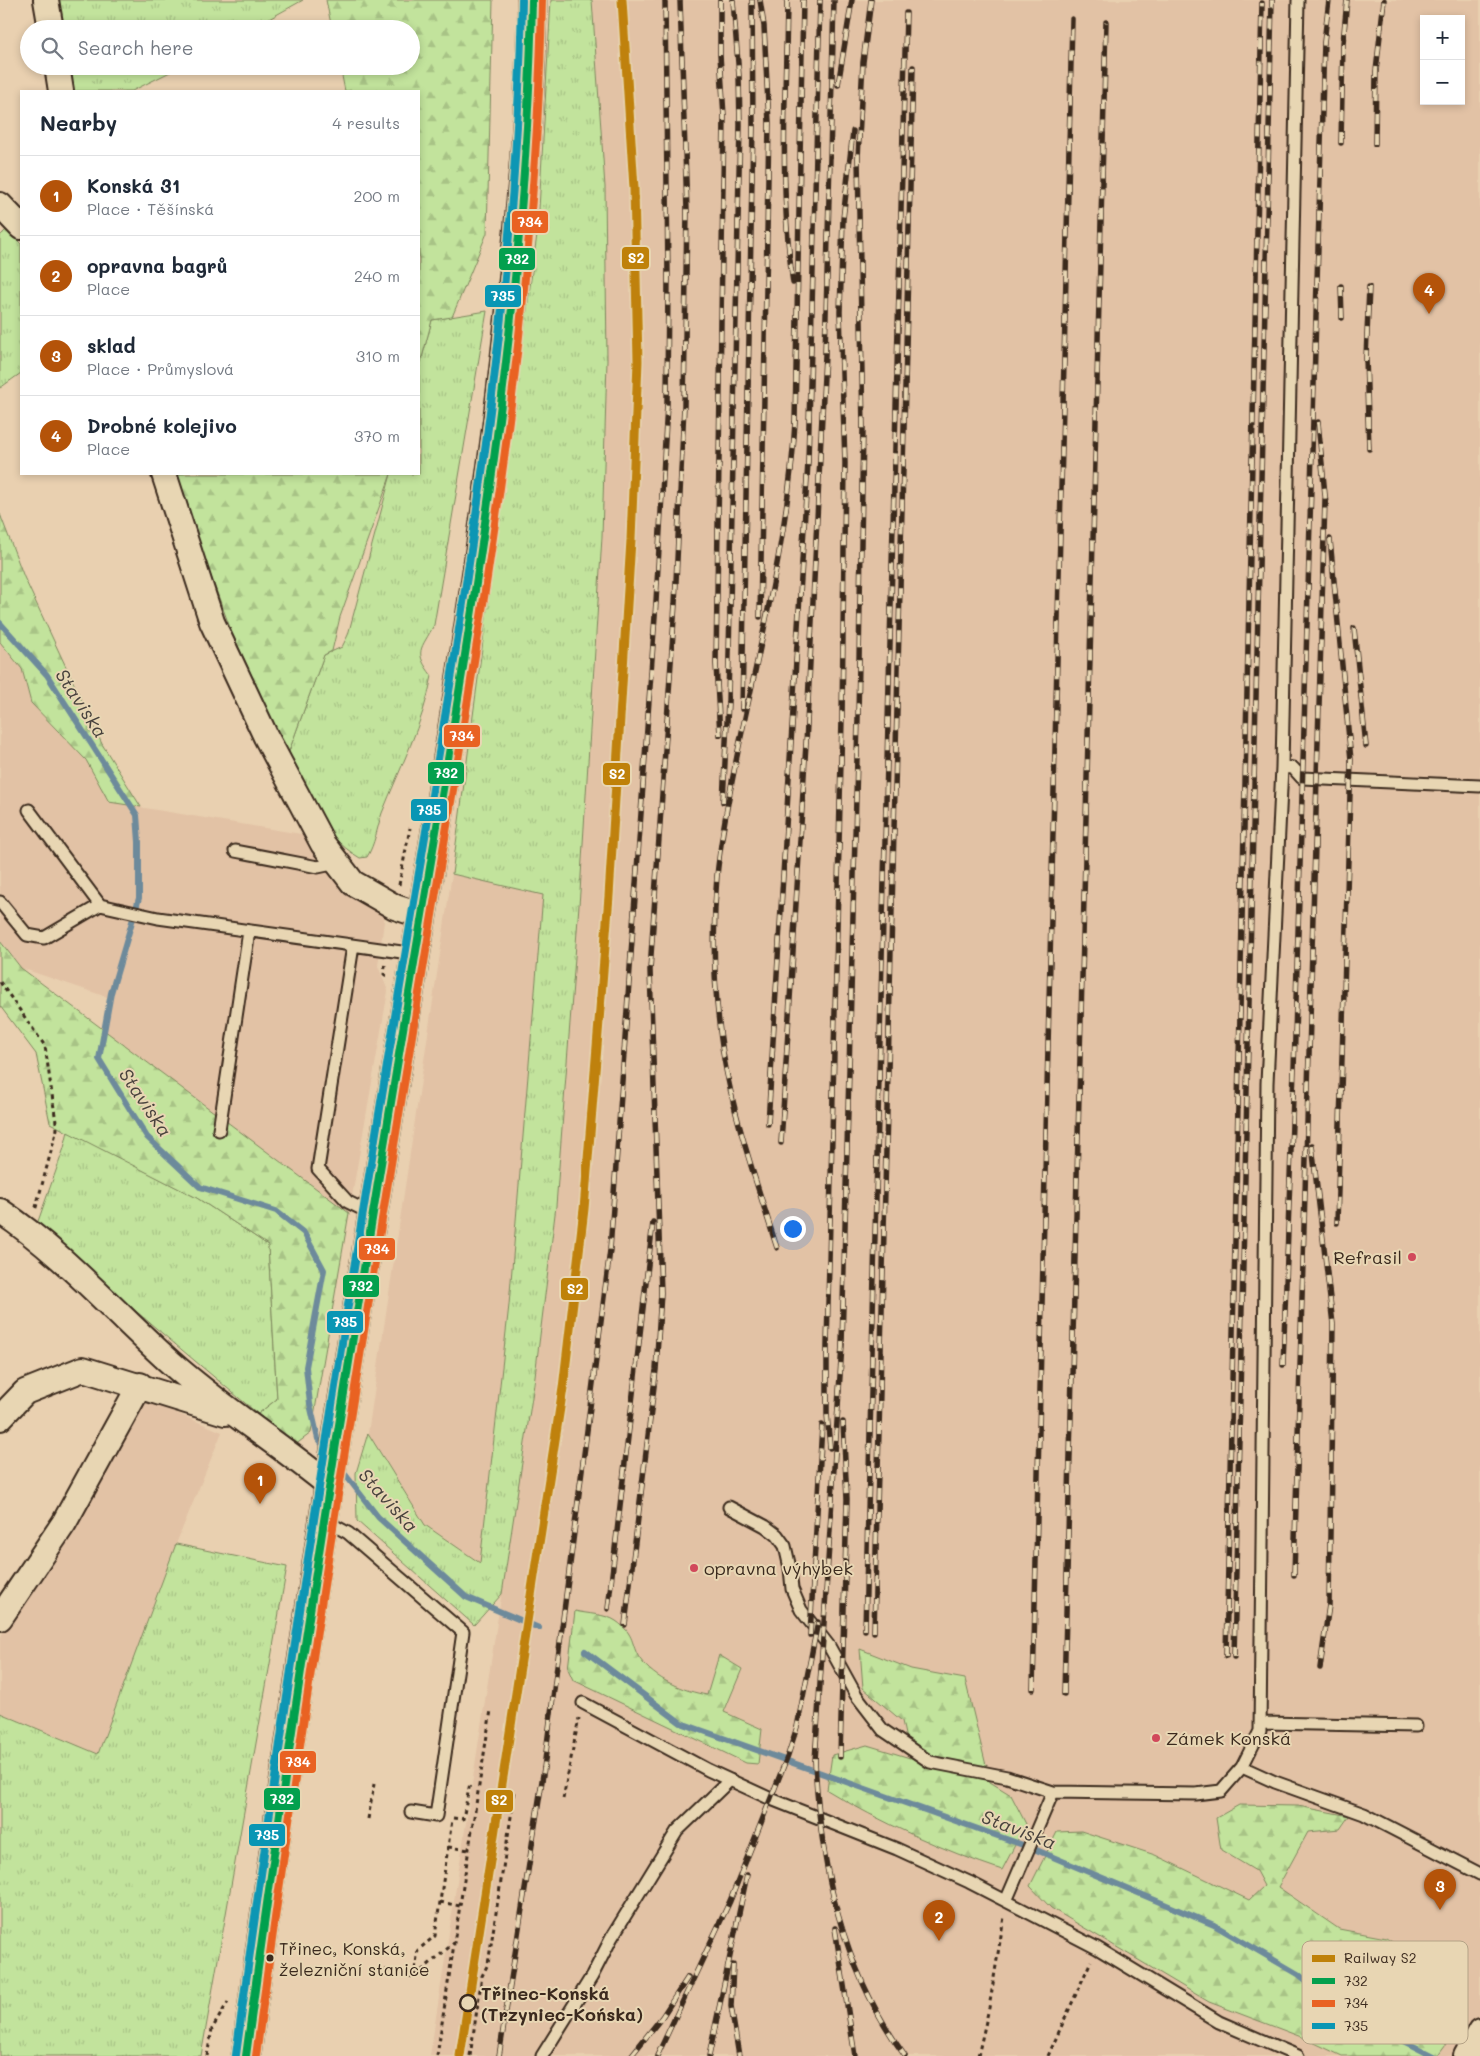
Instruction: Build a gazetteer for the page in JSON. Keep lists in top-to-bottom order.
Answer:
{
  "water": ["Staviska"],
  "places": [
    "Refrasil",
    "opravna výhybek",
    "Zámek Konská",
    "Třinec, Konská, železniční stanice",
    "Třinec-Konská (Trzyniec-Końska)"
  ],
  "lines": [
    "rail line S2",
    "transit line 732",
    "transit line 734",
    "transit line 735"
  ],
  "legend": [
    "Railway S2",
    "732",
    "734",
    "735"
  ],
  "page": {
    "map_buttons": ["+", "−"],
    "search": "Search here",
    "heading": ["Nearby", "4 results"],
    "list": [
      {
        "mark": "1",
        "name": "Konská 31",
        "note": "Place · Těšínská",
        "value": "200 m"
      },
      {
        "mark": "2",
        "name": "opravna bagrů",
        "note": "Place",
        "value": "240 m"
      },
      {
        "mark": "3",
        "name": "sklad",
        "note": "Place · Průmyslová",
        "value": "310 m"
      },
      {
        "mark": "4",
        "name": "Drobné kolejivo",
        "note": "Place",
        "value": "370 m"
      }
    ],
    "pins": [
      "4",
      "1",
      "3",
      "2"
    ]
  }
}
